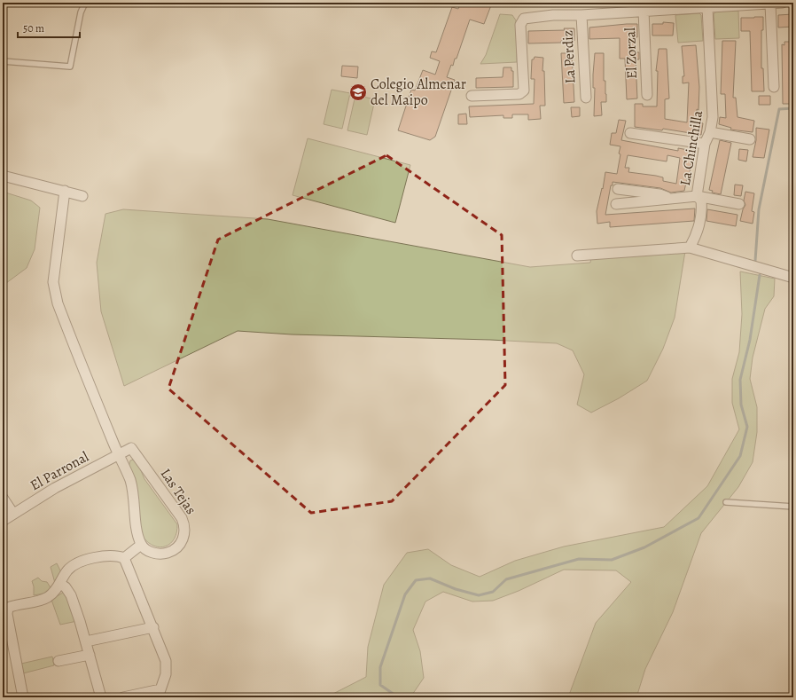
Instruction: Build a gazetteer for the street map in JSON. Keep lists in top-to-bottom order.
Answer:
{
  "streets": {
    "street": [
      "El Zorzal",
      "La Perdiz",
      "La Chinchilla",
      "El Parronal",
      "Las Tejas"
    ]
  },
  "crossings": [
    ["El Parronal", "Las Tejas"]
  ],
  "places": {
    "school or university": ["Colegio Almenar del Maipo"]
  },
  "scale_bar": "50 m"
}
